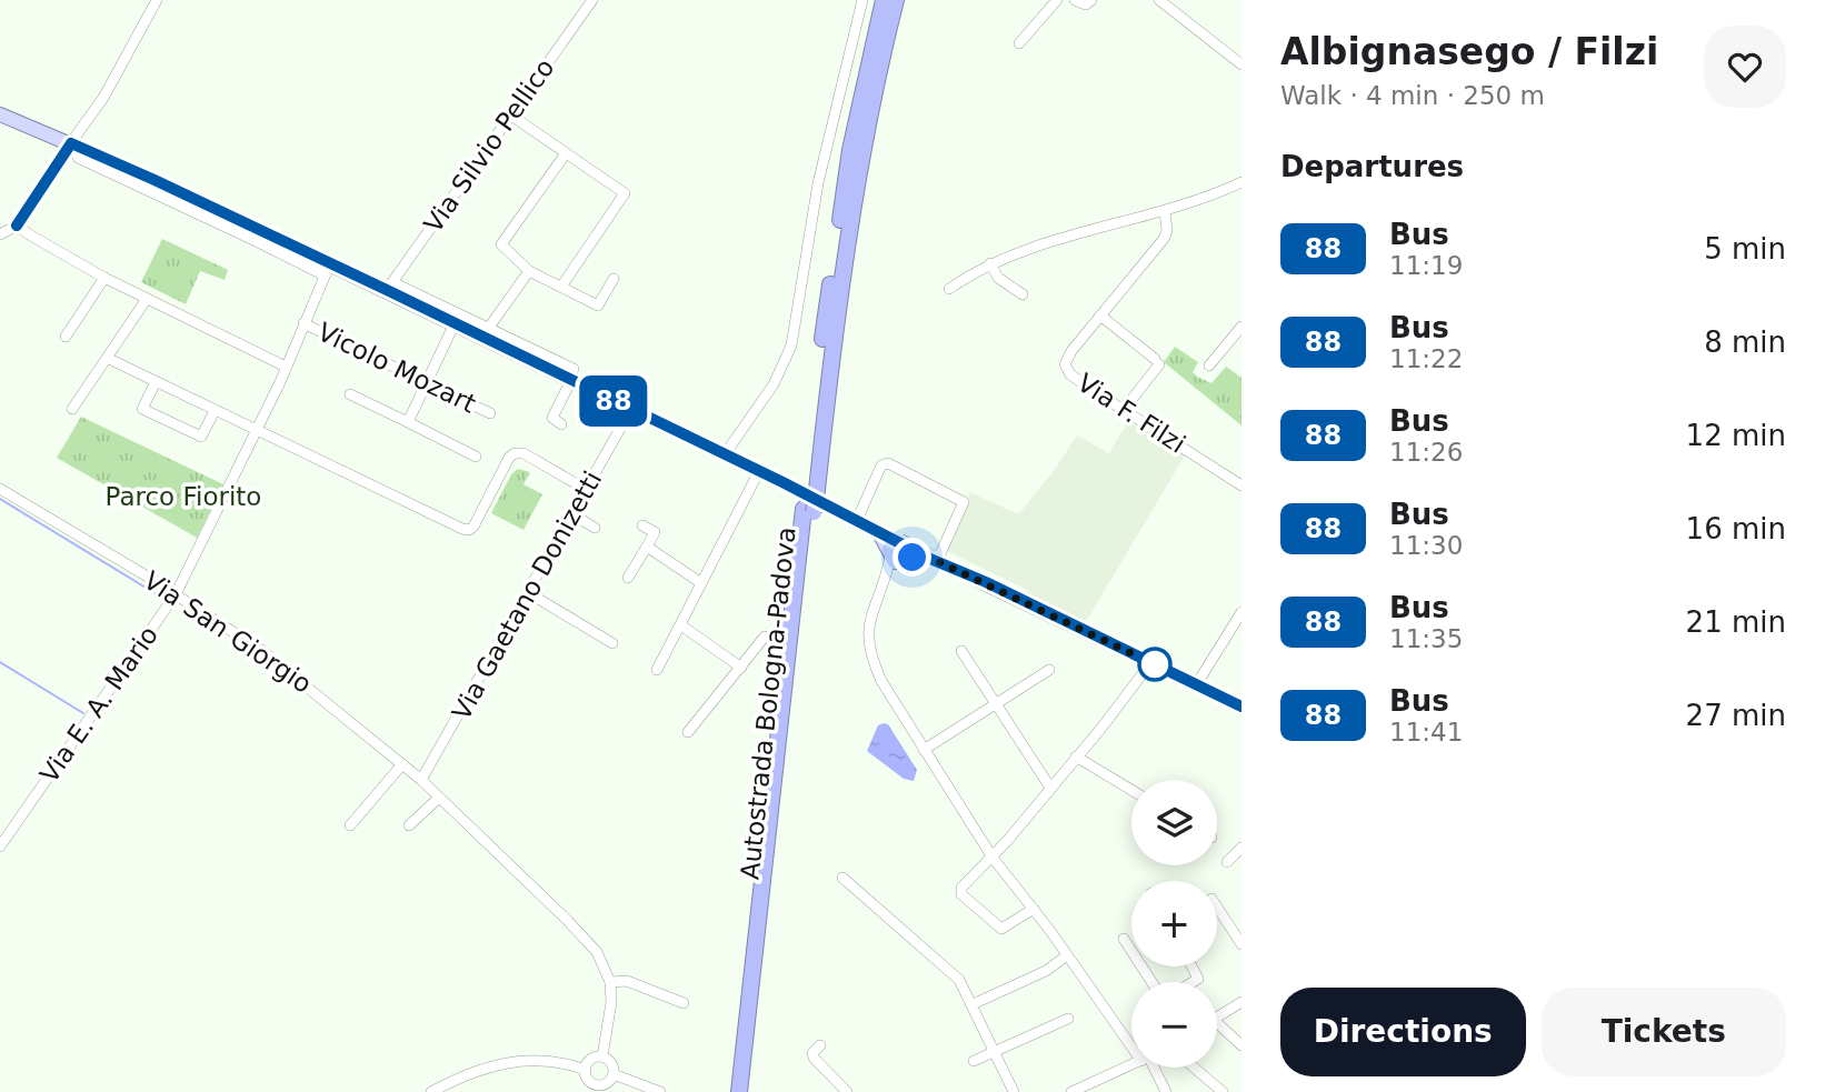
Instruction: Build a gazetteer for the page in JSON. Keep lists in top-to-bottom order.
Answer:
{
  "streets": {
    "highway": ["Autostrada Bologna-Padova"],
    "street": [
      "Via Silvio Pellico",
      "Vicolo Mozart",
      "Via F. Filzi",
      "Via Gaetano Donizetti",
      "Via San Giorgio",
      "Via E. A. Mario"
    ]
  },
  "crossings": [
    ["Vicolo Mozart", "Via E. A. Mario"],
    ["Via Gaetano Donizetti", "Via San Giorgio"],
    ["Via San Giorgio", "Via E. A. Mario"]
  ],
  "parks": ["Parco Fiorito"],
  "lines": ["bus line 88"],
  "page": {
    "on_map": "88",
    "heading": [
      ["Albignasego / Filzi", "Walk · 4 min · 250 m"],
      "Departures"
    ],
    "list": [
      {
        "mark": "88",
        "name": "Bus",
        "note": "11:19",
        "value": "5 min"
      },
      {
        "mark": "88",
        "name": "Bus",
        "note": "11:22",
        "value": "8 min"
      },
      {
        "mark": "88",
        "name": "Bus",
        "note": "11:26",
        "value": "12 min"
      },
      {
        "mark": "88",
        "name": "Bus",
        "note": "11:30",
        "value": "16 min"
      },
      {
        "mark": "88",
        "name": "Bus",
        "note": "11:35",
        "value": "21 min"
      },
      {
        "mark": "88",
        "name": "Bus",
        "note": "11:41",
        "value": "27 min"
      }
    ],
    "map_buttons": ["+", "−"],
    "buttons": ["Directions", "Tickets"]
  }
}
